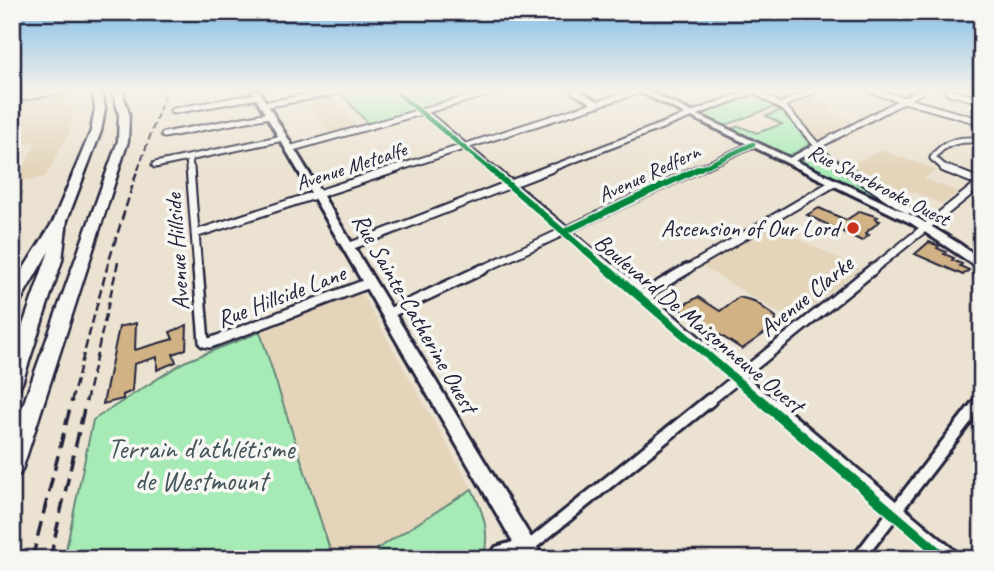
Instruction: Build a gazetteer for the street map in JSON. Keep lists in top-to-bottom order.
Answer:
{
  "streets": {
    "main road": ["Rue Sherbrooke Ouest", "Rue Sainte-Catherine Ouest"],
    "street": [
      "Avenue Metcalfe",
      "Avenue Redfern",
      "Avenue Hillside",
      "Rue Hillside Lane",
      "Avenue Clarke",
      "Boulevard De Maisonneuve Ouest"
    ]
  },
  "crossings": [
    ["Avenue Metcalfe", "Avenue Hillside"],
    ["Avenue Metcalfe", "Rue Sainte-Catherine Ouest"],
    ["Avenue Metcalfe", "Boulevard De Maisonneuve Ouest"],
    ["Avenue Redfern", "Rue Sherbrooke Ouest"],
    ["Avenue Redfern", "Rue Sainte-Catherine Ouest"],
    ["Avenue Redfern", "Boulevard De Maisonneuve Ouest"],
    ["Rue Sherbrooke Ouest", "Avenue Clarke"],
    ["Avenue Hillside", "Rue Hillside Lane"],
    ["Rue Hillside Lane", "Rue Sainte-Catherine Ouest"],
    ["Avenue Clarke", "Rue Sainte-Catherine Ouest"],
    ["Avenue Clarke", "Boulevard De Maisonneuve Ouest"]
  ],
  "parks": ["Terrain d'athlétisme de Westmount"],
  "places": ["Ascension of Our Lord"]
}
